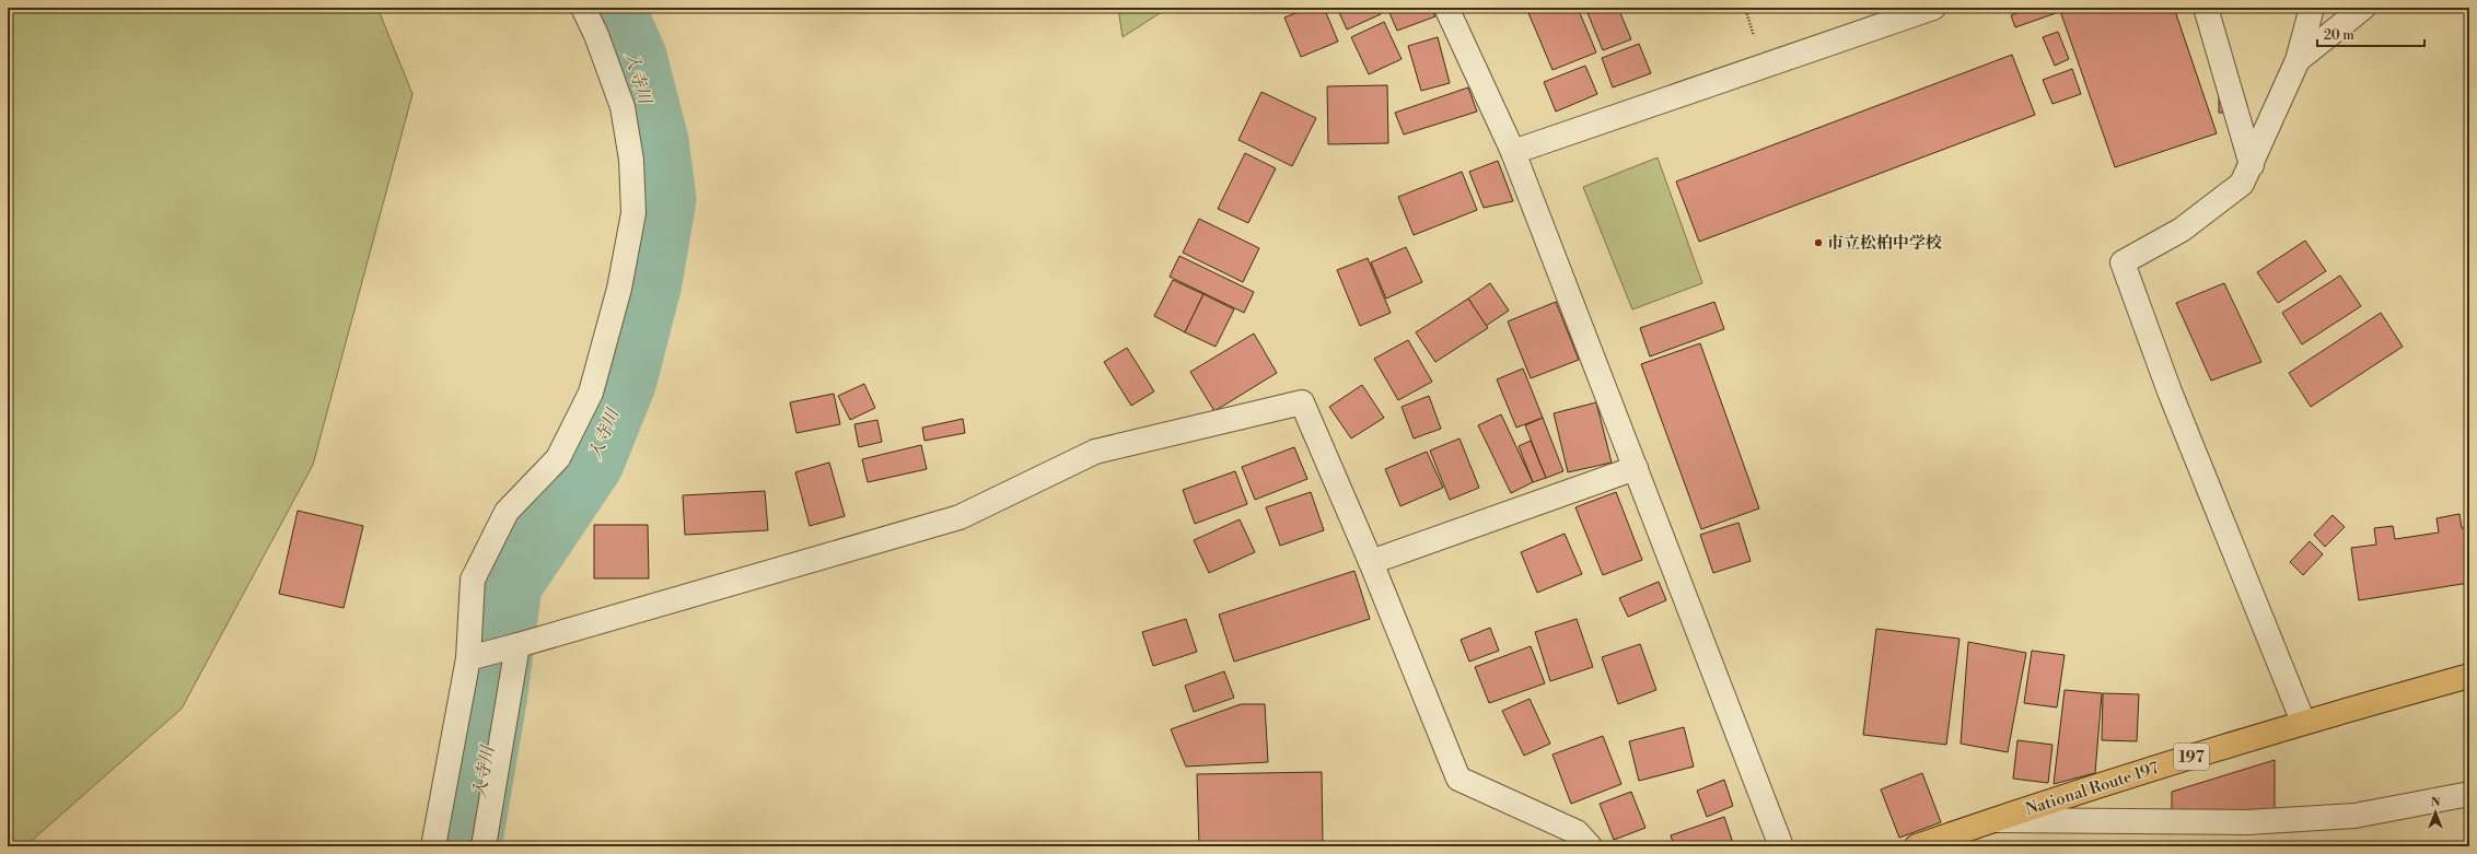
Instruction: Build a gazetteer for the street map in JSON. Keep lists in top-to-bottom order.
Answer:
{
  "streets": {
    "highway": ["197", "National Route 197"]
  },
  "water": ["入寺川"],
  "places": ["市立松柏中学校"],
  "scale_bar": "20 m",
  "north": "top"
}
